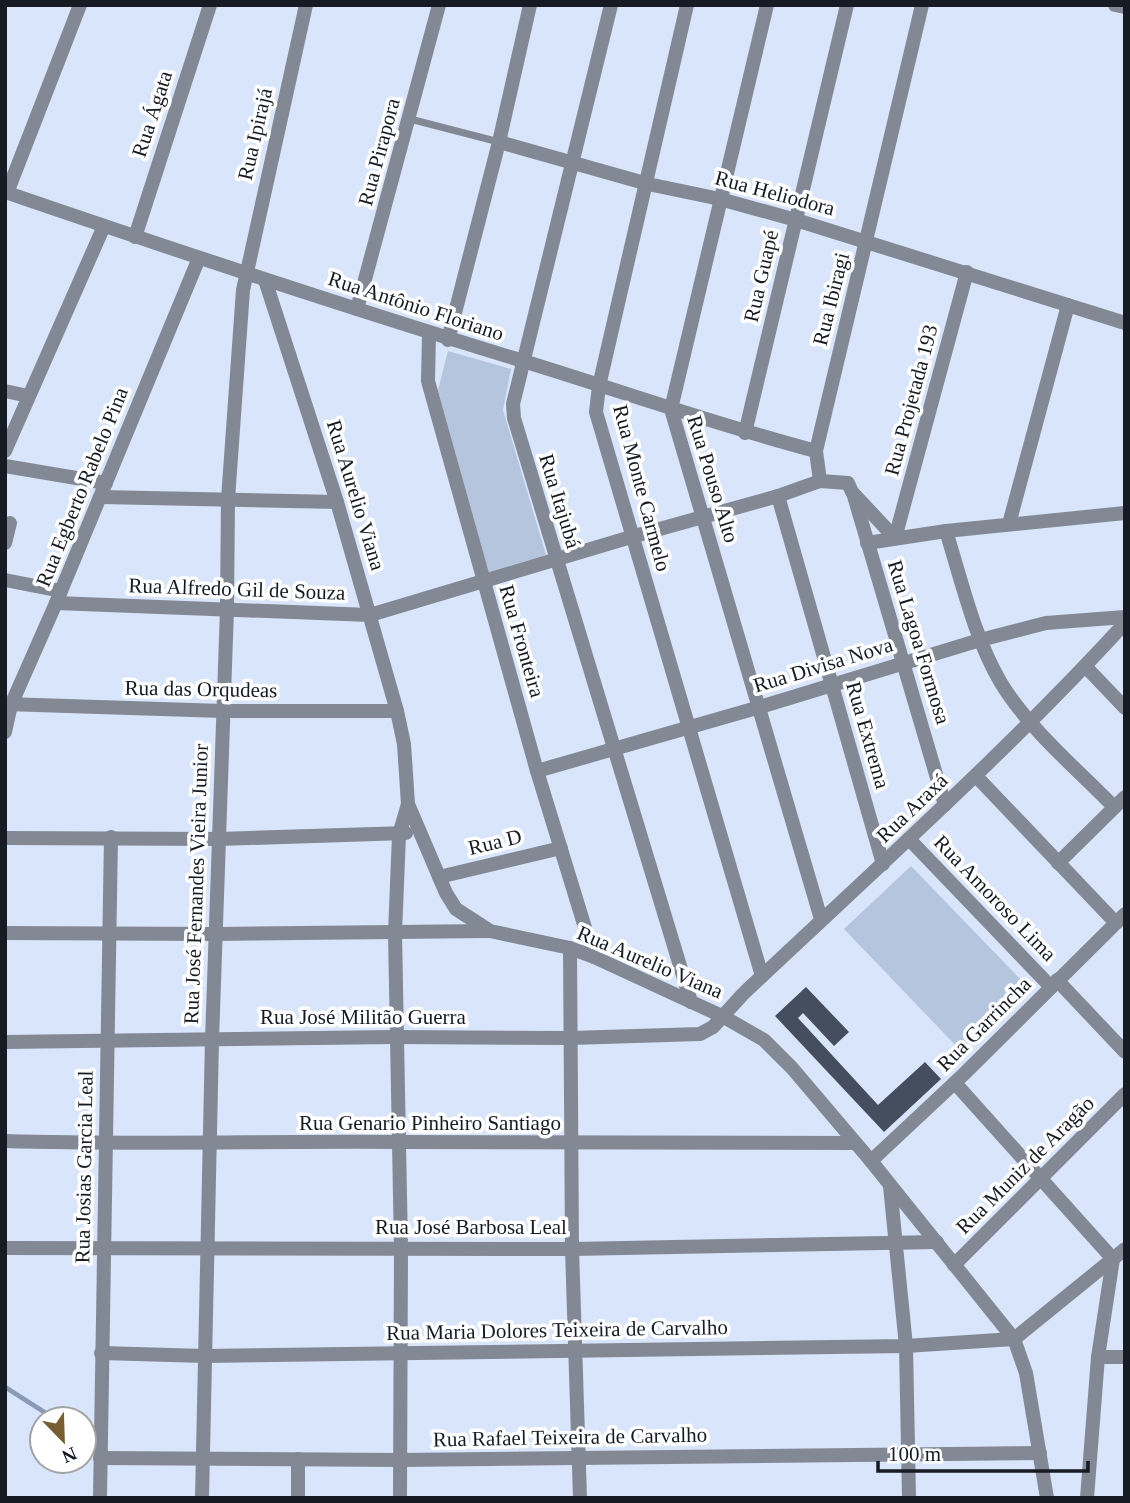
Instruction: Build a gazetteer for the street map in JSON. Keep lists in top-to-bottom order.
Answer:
{
  "streets": {
    "street": [
      "Rua Ágata",
      "Rua Ipirajá",
      "Rua Pirapora",
      "Rua Heliodora",
      "Rua Guapé",
      "Rua Ibiragi",
      "Rua Antônio Floriano",
      "Rua Projetada 193",
      "Rua Pouso Alto",
      "Rua Egberto Rabelo Pina",
      "Rua Monte Carmelo",
      "Rua Aurelio Viana",
      "Rua Itajubá",
      "Rua Alfredo Gil de Souza",
      "Rua Fronteira",
      "Rua Lagoa Formosa",
      "Rua Divisa Nova",
      "Rua das Orqudeas",
      "Rua Extrema",
      "Rua Araxá",
      "Rua D",
      "Rua José Fernandes Vieira Junior",
      "Rua Amoroso Lima",
      "Rua José Militão Guerra",
      "Rua Garrincha",
      "Rua Genario Pinheiro Santiago",
      "Rua Muniz de Aragão",
      "Rua Josias Garcia Leal",
      "Rua José Barbosa Leal",
      "Rua Maria Dolores Teixeira de Carvalho",
      "Rua Rafael Teixeira de Carvalho"
    ]
  },
  "crossings": [
    ["Rua Ágata", "Rua Antônio Floriano"],
    ["Rua Ipirajá", "Rua Antônio Floriano"],
    ["Rua Ipirajá", "Rua José Fernandes Vieira Junior"],
    ["Rua Pirapora", "Rua Heliodora"],
    ["Rua Pirapora", "Rua Antônio Floriano"],
    ["Rua Heliodora", "Rua Guapé"],
    ["Rua Heliodora", "Rua Ibiragi"],
    ["Rua Heliodora", "Rua Projetada 193"],
    ["Rua Heliodora", "Rua Pouso Alto"],
    ["Rua Heliodora", "Rua Monte Carmelo"],
    ["Rua Heliodora", "Rua Itajubá"],
    ["Rua Guapé", "Rua Antônio Floriano"],
    ["Rua Ibiragi", "Rua Antônio Floriano"],
    ["Rua Ibiragi", "Rua Alfredo Gil de Souza"],
    ["Rua Antônio Floriano", "Rua Pouso Alto"],
    ["Rua Antônio Floriano", "Rua Egberto Rabelo Pina"],
    ["Rua Antônio Floriano", "Rua Monte Carmelo"],
    ["Rua Antônio Floriano", "Rua Aurelio Viana"],
    ["Rua Antônio Floriano", "Rua Itajubá"],
    ["Rua Antônio Floriano", "Rua Fronteira"],
    ["Rua Antônio Floriano", "Rua José Fernandes Vieira Junior"],
    ["Rua Pouso Alto", "Rua Alfredo Gil de Souza"],
    ["Rua Pouso Alto", "Rua Divisa Nova"],
    ["Rua Pouso Alto", "Rua Araxá"],
    ["Rua Egberto Rabelo Pina", "Rua Alfredo Gil de Souza"],
    ["Rua Egberto Rabelo Pina", "Rua das Orqudeas"],
    ["Rua Monte Carmelo", "Rua Alfredo Gil de Souza"],
    ["Rua Monte Carmelo", "Rua Divisa Nova"],
    ["Rua Monte Carmelo", "Rua Araxá"],
    ["Rua Aurelio Viana", "Rua Itajubá"],
    ["Rua Aurelio Viana", "Rua Alfredo Gil de Souza"],
    ["Rua Aurelio Viana", "Rua Fronteira"],
    ["Rua Aurelio Viana", "Rua das Orqudeas"],
    ["Rua Aurelio Viana", "Rua Araxá"],
    ["Rua Aurelio Viana", "Rua D"],
    ["Rua Aurelio Viana", "Rua José Militão Guerra"],
    ["Rua Aurelio Viana", "Rua Garrincha"],
    ["Rua Aurelio Viana", "Rua Genario Pinheiro Santiago"],
    ["Rua Aurelio Viana", "Rua Muniz de Aragão"],
    ["Rua Aurelio Viana", "Rua José Barbosa Leal"],
    ["Rua Aurelio Viana", "Rua Maria Dolores Teixeira de Carvalho"],
    ["Rua Aurelio Viana", "Rua Rafael Teixeira de Carvalho"],
    ["Rua Itajubá", "Rua Alfredo Gil de Souza"],
    ["Rua Itajubá", "Rua Divisa Nova"],
    ["Rua Alfredo Gil de Souza", "Rua Fronteira"],
    ["Rua Alfredo Gil de Souza", "Rua Extrema"],
    ["Rua Alfredo Gil de Souza", "Rua José Fernandes Vieira Junior"],
    ["Rua Fronteira", "Rua Divisa Nova"],
    ["Rua Fronteira", "Rua D"],
    ["Rua Lagoa Formosa", "Rua Divisa Nova"],
    ["Rua Lagoa Formosa", "Rua Araxá"],
    ["Rua Divisa Nova", "Rua Extrema"],
    ["Rua das Orqudeas", "Rua José Fernandes Vieira Junior"],
    ["Rua Extrema", "Rua Araxá"],
    ["Rua Araxá", "Rua Amoroso Lima"],
    ["Rua Araxá", "Rua José Militão Guerra"],
    ["Rua José Fernandes Vieira Junior", "Rua José Militão Guerra"],
    ["Rua José Fernandes Vieira Junior", "Rua Genario Pinheiro Santiago"],
    ["Rua José Fernandes Vieira Junior", "Rua José Barbosa Leal"],
    ["Rua José Fernandes Vieira Junior", "Rua Maria Dolores Teixeira de Carvalho"],
    ["Rua José Fernandes Vieira Junior", "Rua Rafael Teixeira de Carvalho"],
    ["Rua Amoroso Lima", "Rua Garrincha"],
    ["Rua José Militão Guerra", "Rua Josias Garcia Leal"],
    ["Rua Genario Pinheiro Santiago", "Rua Josias Garcia Leal"],
    ["Rua Josias Garcia Leal", "Rua José Barbosa Leal"],
    ["Rua Josias Garcia Leal", "Rua Maria Dolores Teixeira de Carvalho"],
    ["Rua Josias Garcia Leal", "Rua Rafael Teixeira de Carvalho"]
  ],
  "scale_bar": "100 m",
  "north": "bottom right"
}
